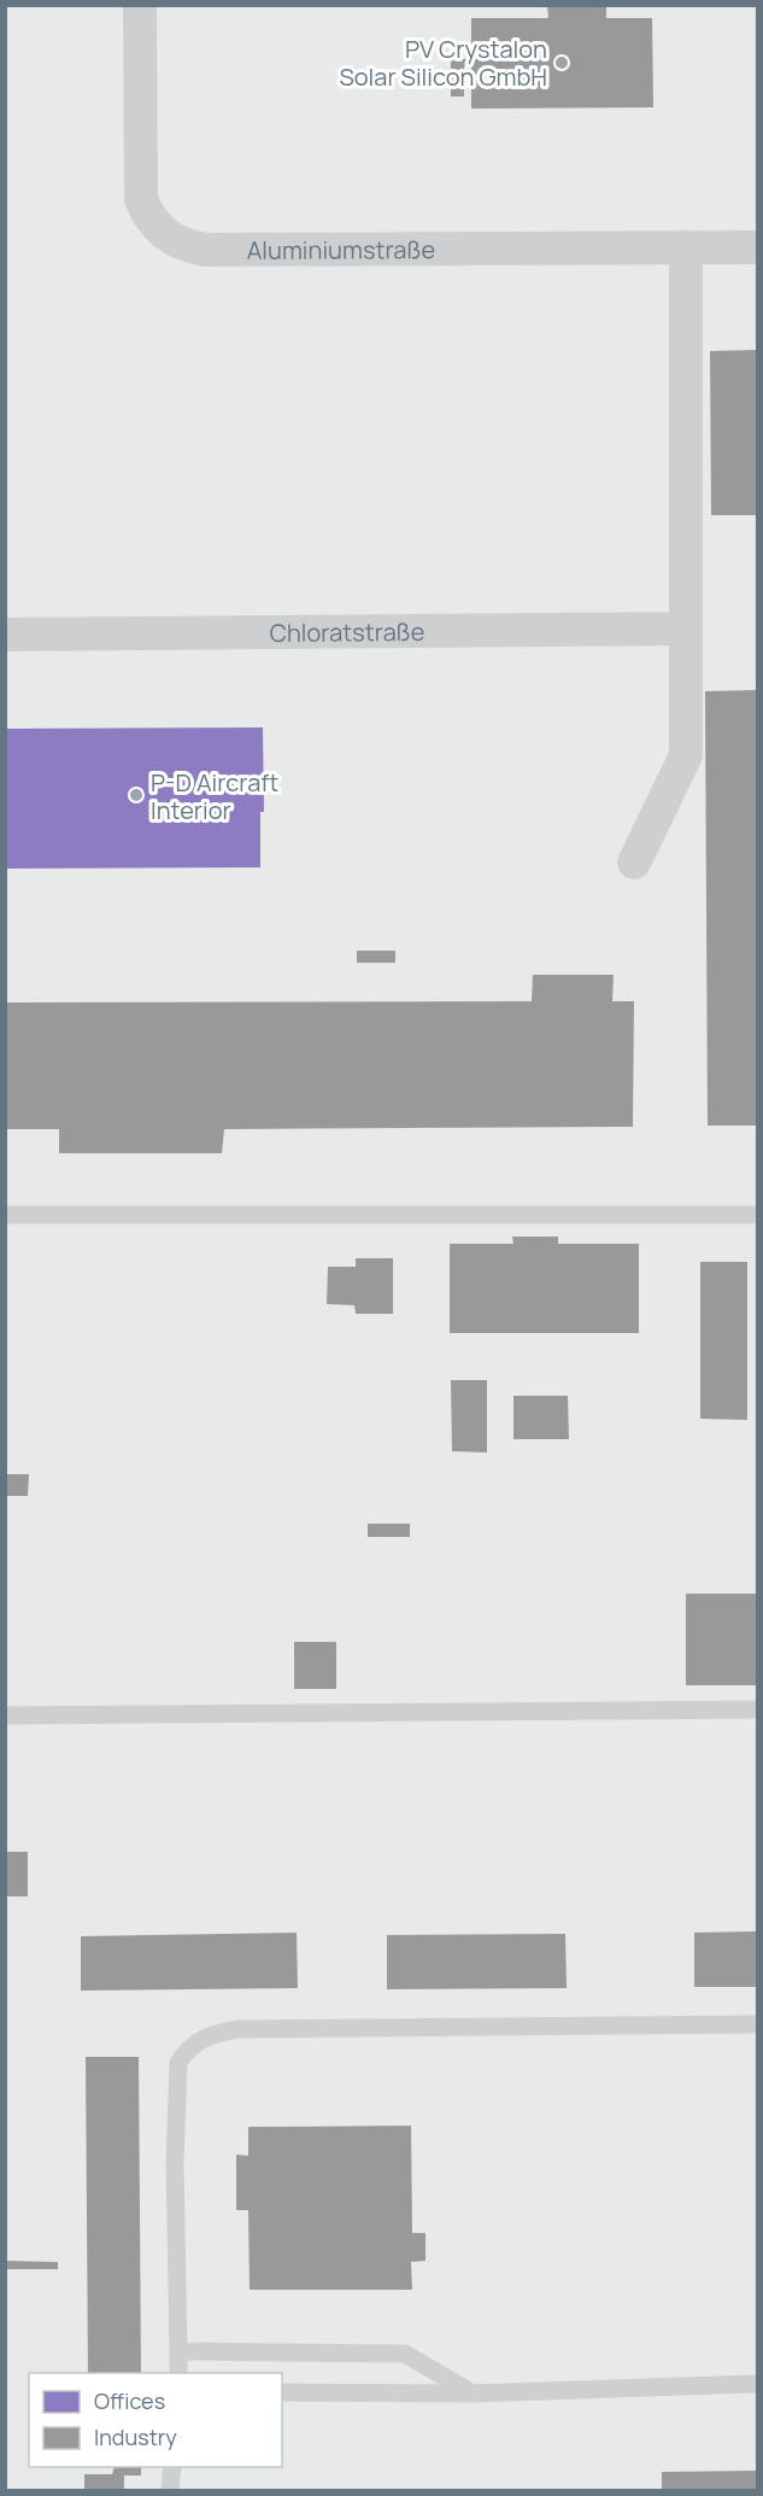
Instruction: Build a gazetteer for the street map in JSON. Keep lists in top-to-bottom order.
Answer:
{
  "streets": {
    "street": ["Aluminiumstraße", "Chloratstraße"]
  },
  "places": ["PV Crystalon Solar Silicon GmbH", "P-D Aircraft Interior"],
  "legend": ["Offices", "Industry"]
}
